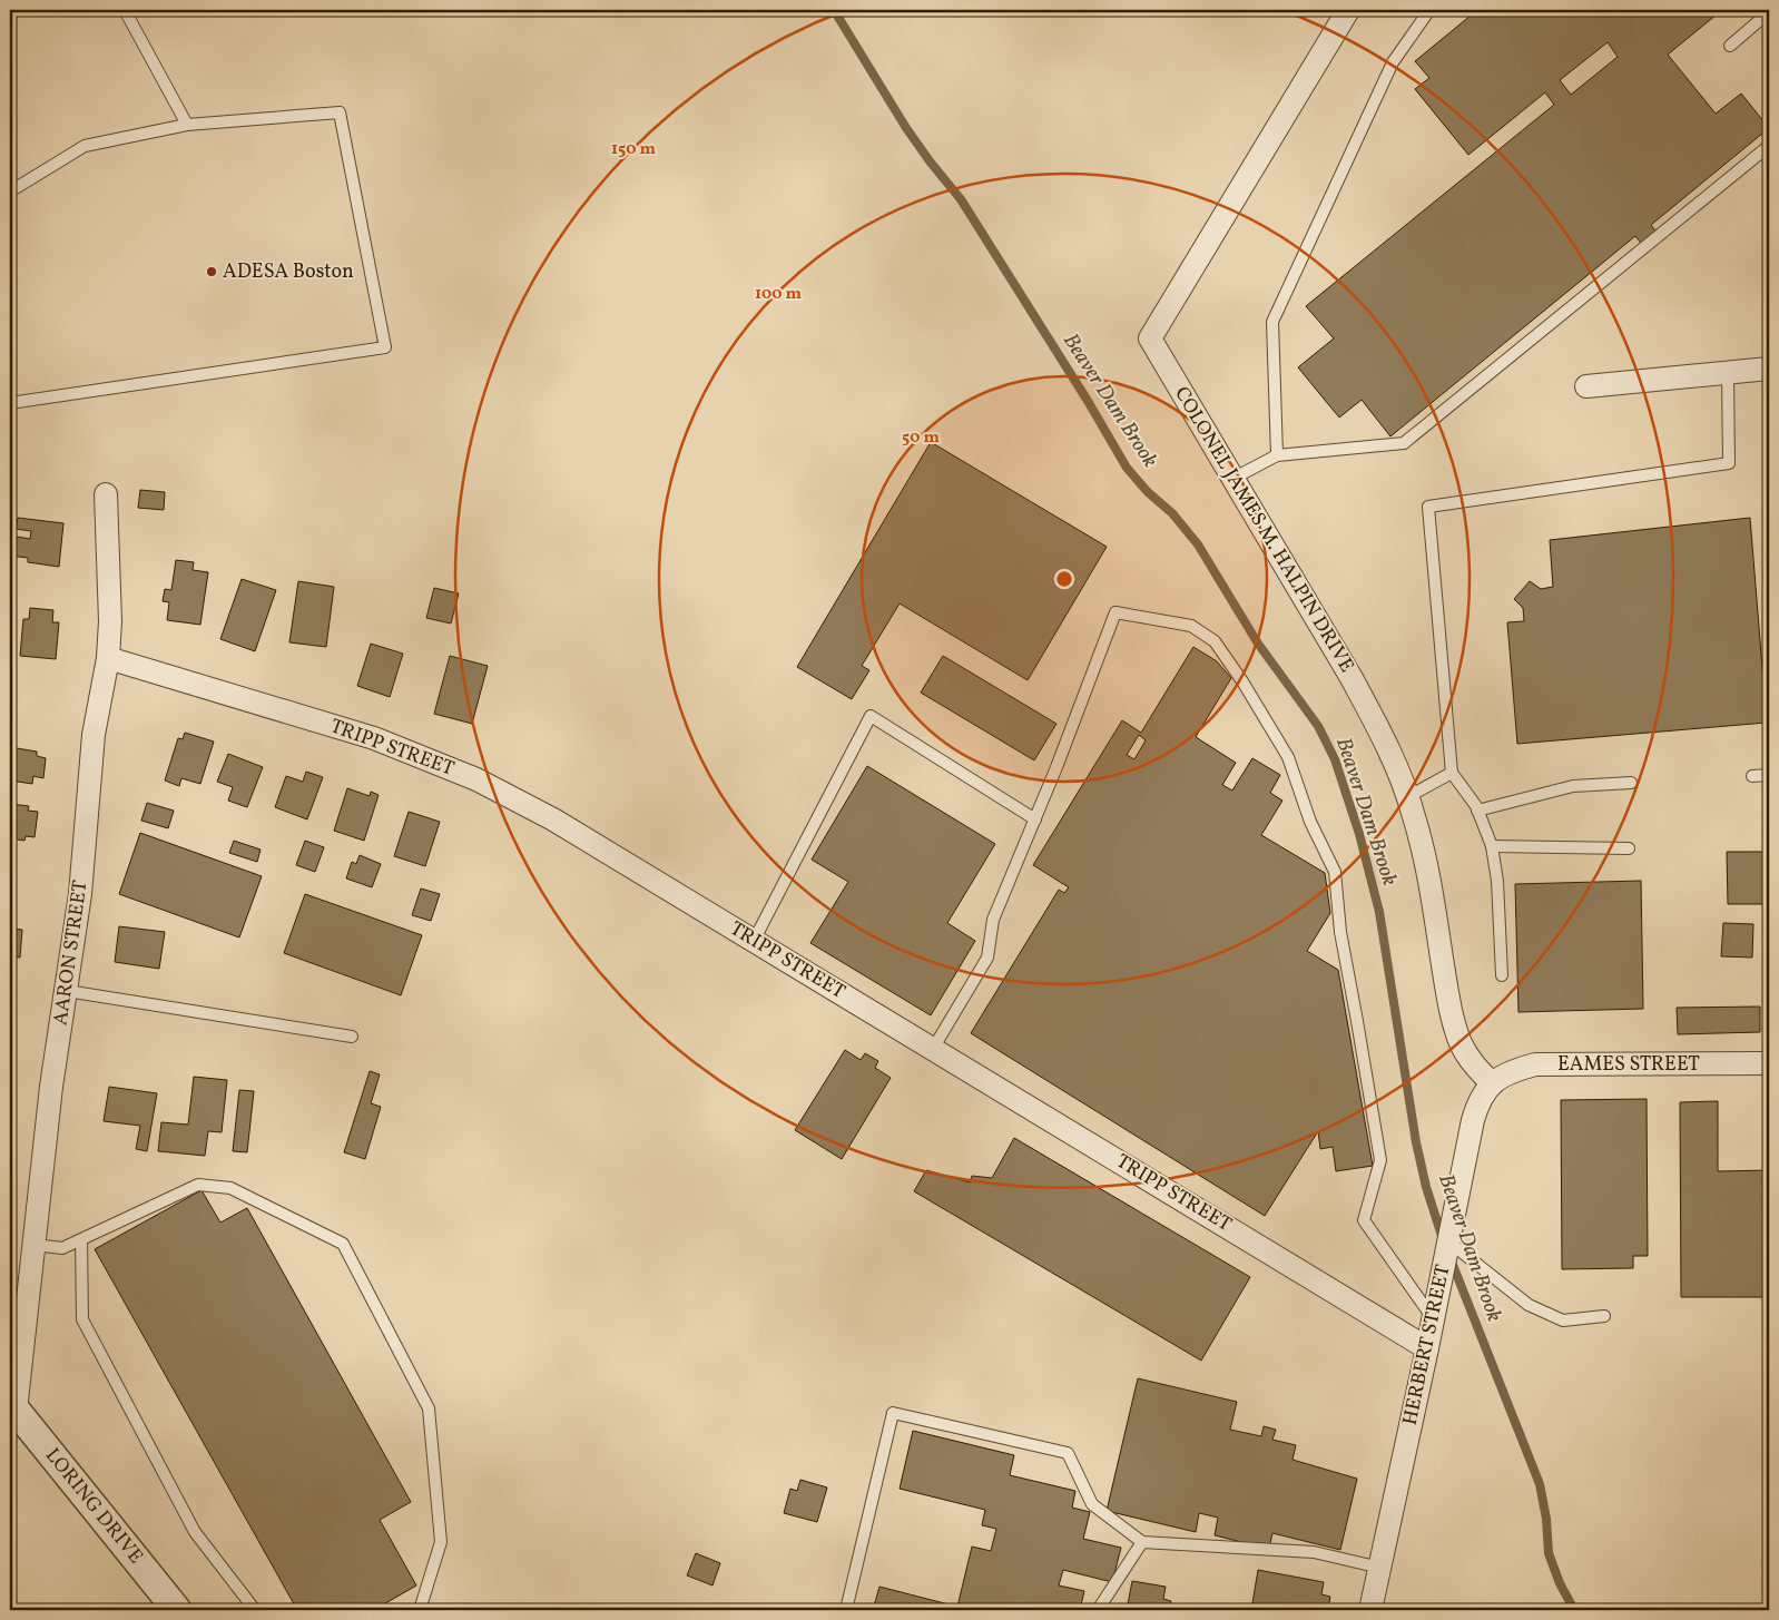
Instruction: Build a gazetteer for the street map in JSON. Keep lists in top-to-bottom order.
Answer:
{
  "streets": {
    "street": [
      "COLONEL JAMES M. HALPIN DRIVE",
      "TRIPP STREET",
      "AARON STREET",
      "EAMES STREET",
      "HERBERT STREET",
      "LORING DRIVE"
    ]
  },
  "crossings": [
    ["COLONEL JAMES M. HALPIN DRIVE", "EAMES STREET"],
    ["COLONEL JAMES M. HALPIN DRIVE", "HERBERT STREET"],
    ["TRIPP STREET", "AARON STREET"],
    ["TRIPP STREET", "HERBERT STREET"],
    ["AARON STREET", "LORING DRIVE"],
    ["EAMES STREET", "HERBERT STREET"]
  ],
  "water": ["Beaver Dam Brook"],
  "places": ["ADESA Boston"],
  "rings": ["150 m", "100 m", "50 m"]
}
